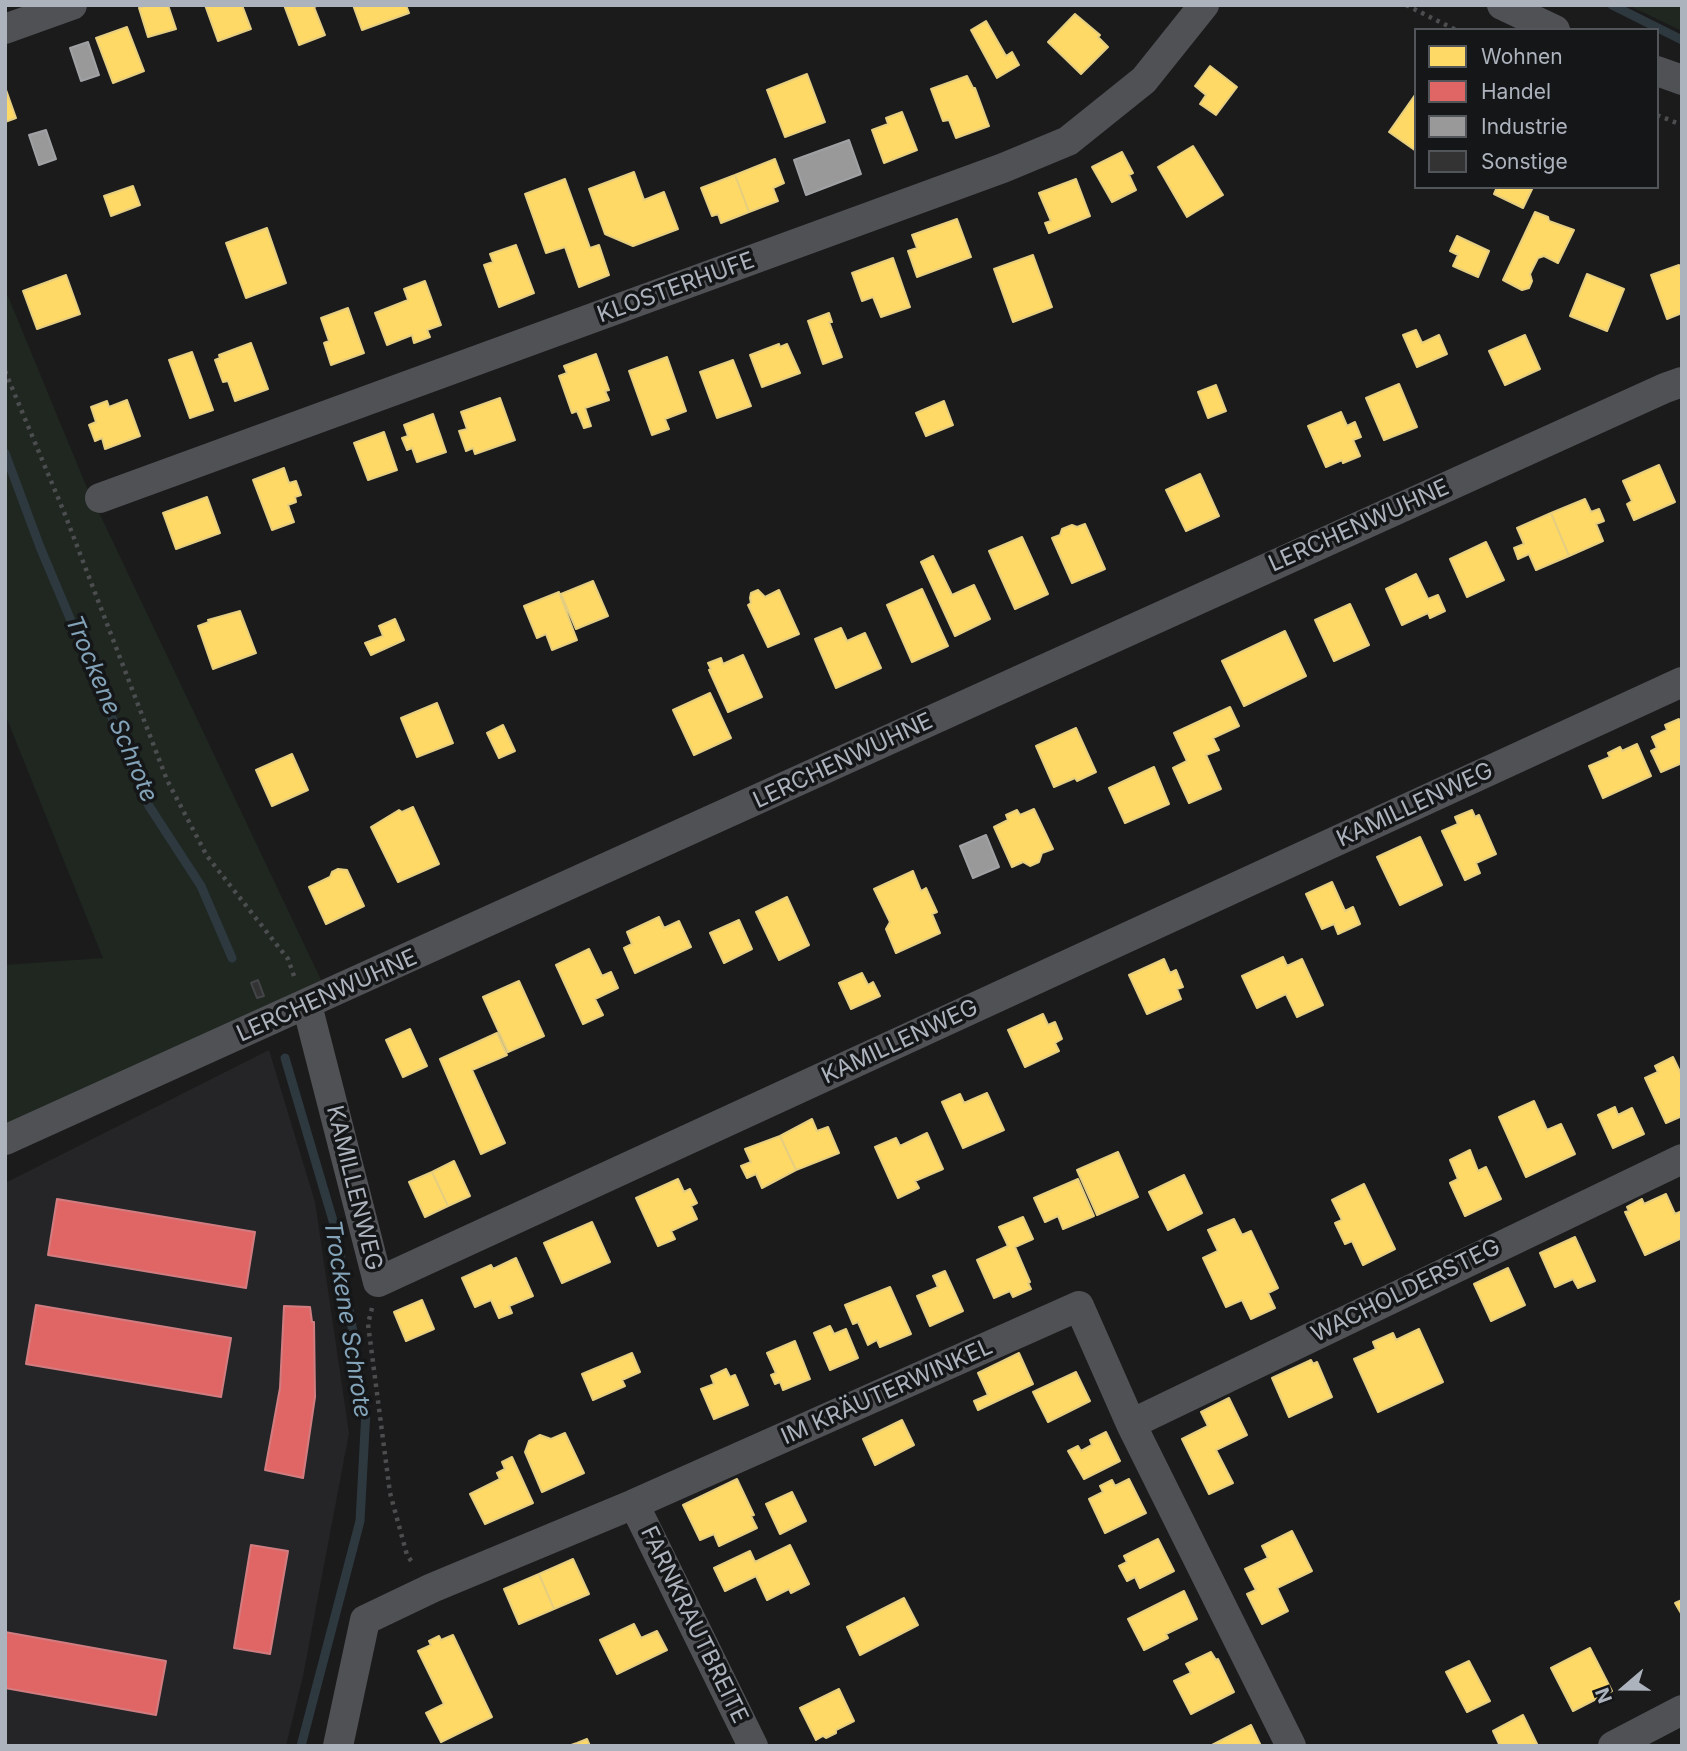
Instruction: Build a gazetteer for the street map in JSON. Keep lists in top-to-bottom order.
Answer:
{
  "streets": {
    "street": [
      "KLOSTERHUFE",
      "LERCHENWUHNE",
      "KAMILLENWEG",
      "WACHOLDERSTEG",
      "IM KRÄUTERWINKEL",
      "FARNKRAUTBREITE"
    ]
  },
  "crossings": [
    ["LERCHENWUHNE", "KAMILLENWEG"],
    ["WACHOLDERSTEG", "IM KRÄUTERWINKEL"],
    ["IM KRÄUTERWINKEL", "FARNKRAUTBREITE"]
  ],
  "water": ["Trockene Schrote"],
  "legend": [
    "Wohnen",
    "Handel",
    "Industrie",
    "Sonstige"
  ],
  "north": "left"
}
